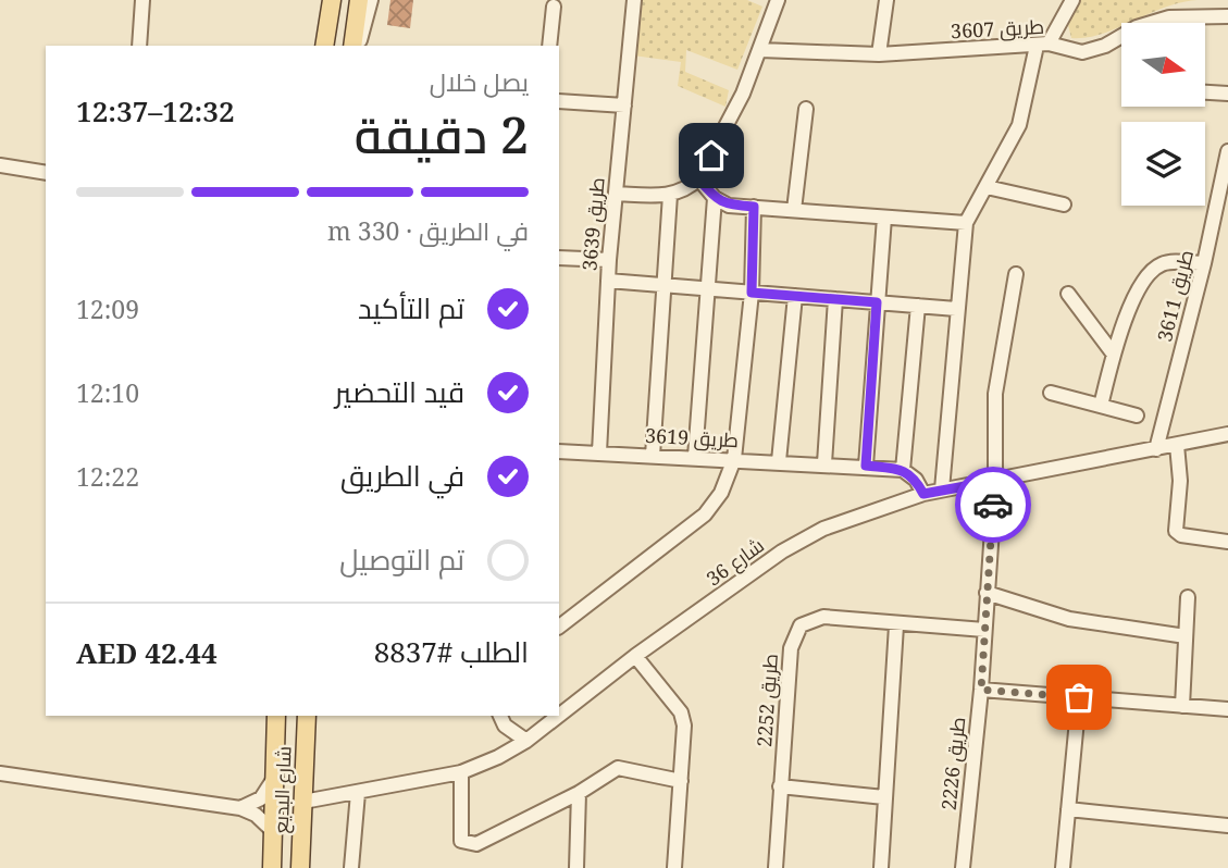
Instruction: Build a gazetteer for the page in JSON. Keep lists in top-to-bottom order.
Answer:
{
  "streets": {
    "main road": ["شارع البديع"],
    "street": [
      "طريق 3607",
      "طريق 3639",
      "طريق 3611",
      "طريق 3619",
      "شارع 36",
      "طريق 2252",
      "طريق 2226"
    ]
  },
  "crossings": [
    ["طريق 3639", "طريق 3619"],
    ["طريق 3611", "شارع 36"],
    ["شارع 36", "طريق 2226"],
    ["شارع 36", "شارع البديع"],
    ["طريق 2252", "طريق 2226"]
  ],
  "north": "right",
  "page": {
    "heading": ["2 دقيقة", "يصل خلال", "12:32–12:37"],
    "panel": ["الطلب #8837", "AED 42.44"],
    "bar": "في الطريق · 330 m",
    "list": [
      ["تم التأكيد", "12:09"],
      ["قيد التحضير", "12:10"],
      ["في الطريق", "12:22"],
      "تم التوصيل"
    ]
  }
}
